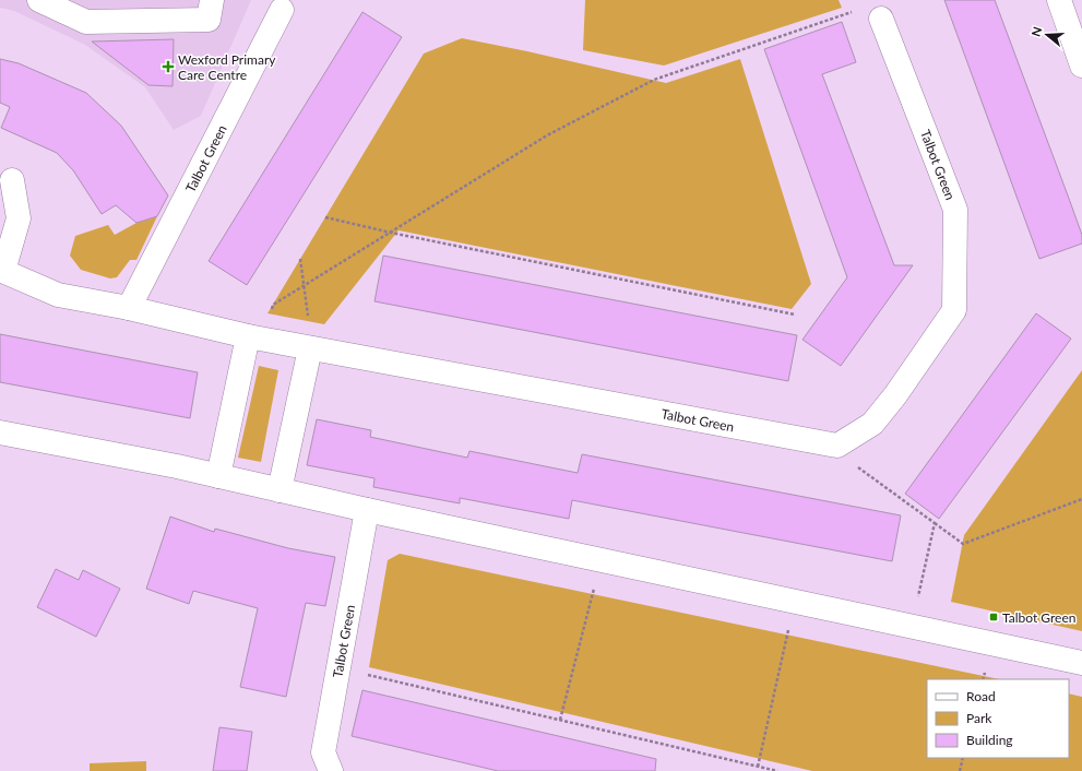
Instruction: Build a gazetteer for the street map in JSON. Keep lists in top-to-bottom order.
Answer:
{
  "streets": {
    "street": ["Talbot Green"]
  },
  "places": {
    "health": ["Wexford Primary Care Centre"],
    "transit": ["Talbot Green"]
  },
  "legend": ["Road", "Park", "Building"],
  "north": "left"
}
